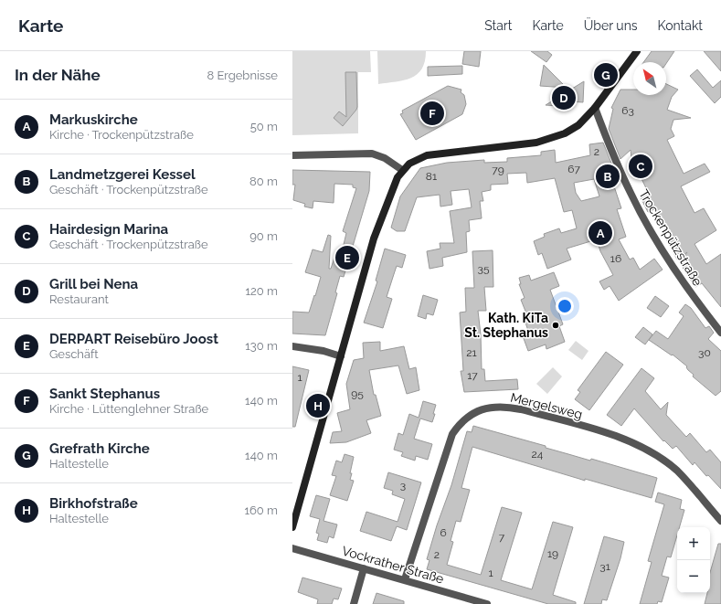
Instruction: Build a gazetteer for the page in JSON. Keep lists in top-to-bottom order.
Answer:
{
  "streets": {
    "street": ["Trockenpützstraße", "Mergelsweg", "Vockrather Straße"]
  },
  "crossings": [
    ["Mergelsweg", "Vockrather Straße"]
  ],
  "places": ["Kath. KiTa St. Stephanus"],
  "house_numbers": [
    "63",
    "2",
    "67",
    "79",
    "81",
    "16",
    "35",
    "21",
    "30",
    "17",
    "1",
    "95",
    "24",
    "3",
    "6",
    "7",
    "19",
    "2",
    "31",
    "1"
  ],
  "north": "top left",
  "page": {
    "header": "Karte",
    "nav": [
      "Start",
      "Karte",
      "Über uns",
      "Kontakt"
    ],
    "heading": ["In der Nähe", "8 Ergebnisse"],
    "pins": [
      "G",
      "D",
      "F",
      "C",
      "B",
      "A",
      "E",
      "H"
    ],
    "list": [
      {
        "mark": "A",
        "name": "Markuskirche",
        "note": "Kirche · Trockenpützstraße",
        "value": "50 m"
      },
      {
        "mark": "B",
        "name": "Landmetzgerei Kessel",
        "note": "Geschäft · Trockenpützstraße",
        "value": "80 m"
      },
      {
        "mark": "C",
        "name": "Hairdesign Marina",
        "note": "Geschäft · Trockenpützstraße",
        "value": "90 m"
      },
      {
        "mark": "D",
        "name": "Grill bei Nena",
        "note": "Restaurant",
        "value": "120 m"
      },
      {
        "mark": "E",
        "name": "DERPART Reisebüro Joost",
        "note": "Geschäft",
        "value": "130 m"
      },
      {
        "mark": "F",
        "name": "Sankt Stephanus",
        "note": "Kirche · Lüttenglehner Straße",
        "value": "140 m"
      },
      {
        "mark": "G",
        "name": "Grefrath Kirche",
        "note": "Haltestelle",
        "value": "140 m"
      },
      {
        "mark": "H",
        "name": "Birkhofstraße",
        "note": "Haltestelle",
        "value": "160 m"
      }
    ],
    "map_buttons": ["+", "−"]
  }
}
